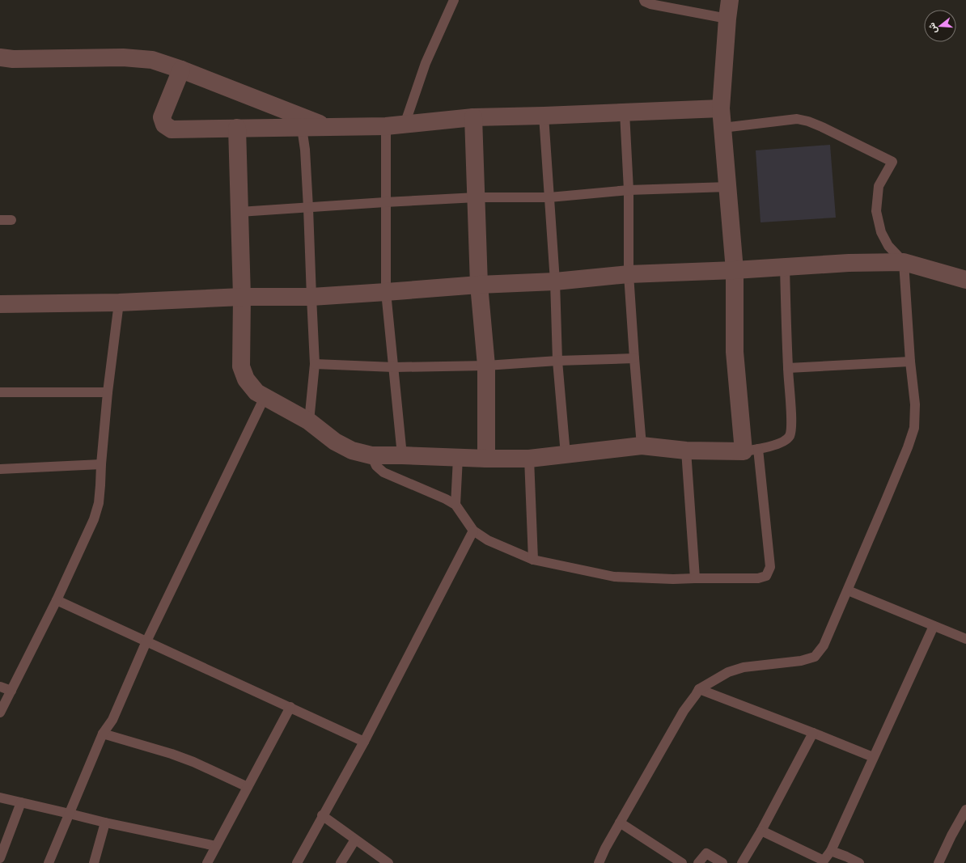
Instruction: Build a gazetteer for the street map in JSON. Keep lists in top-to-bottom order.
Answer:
{
  "north": "left"
}
